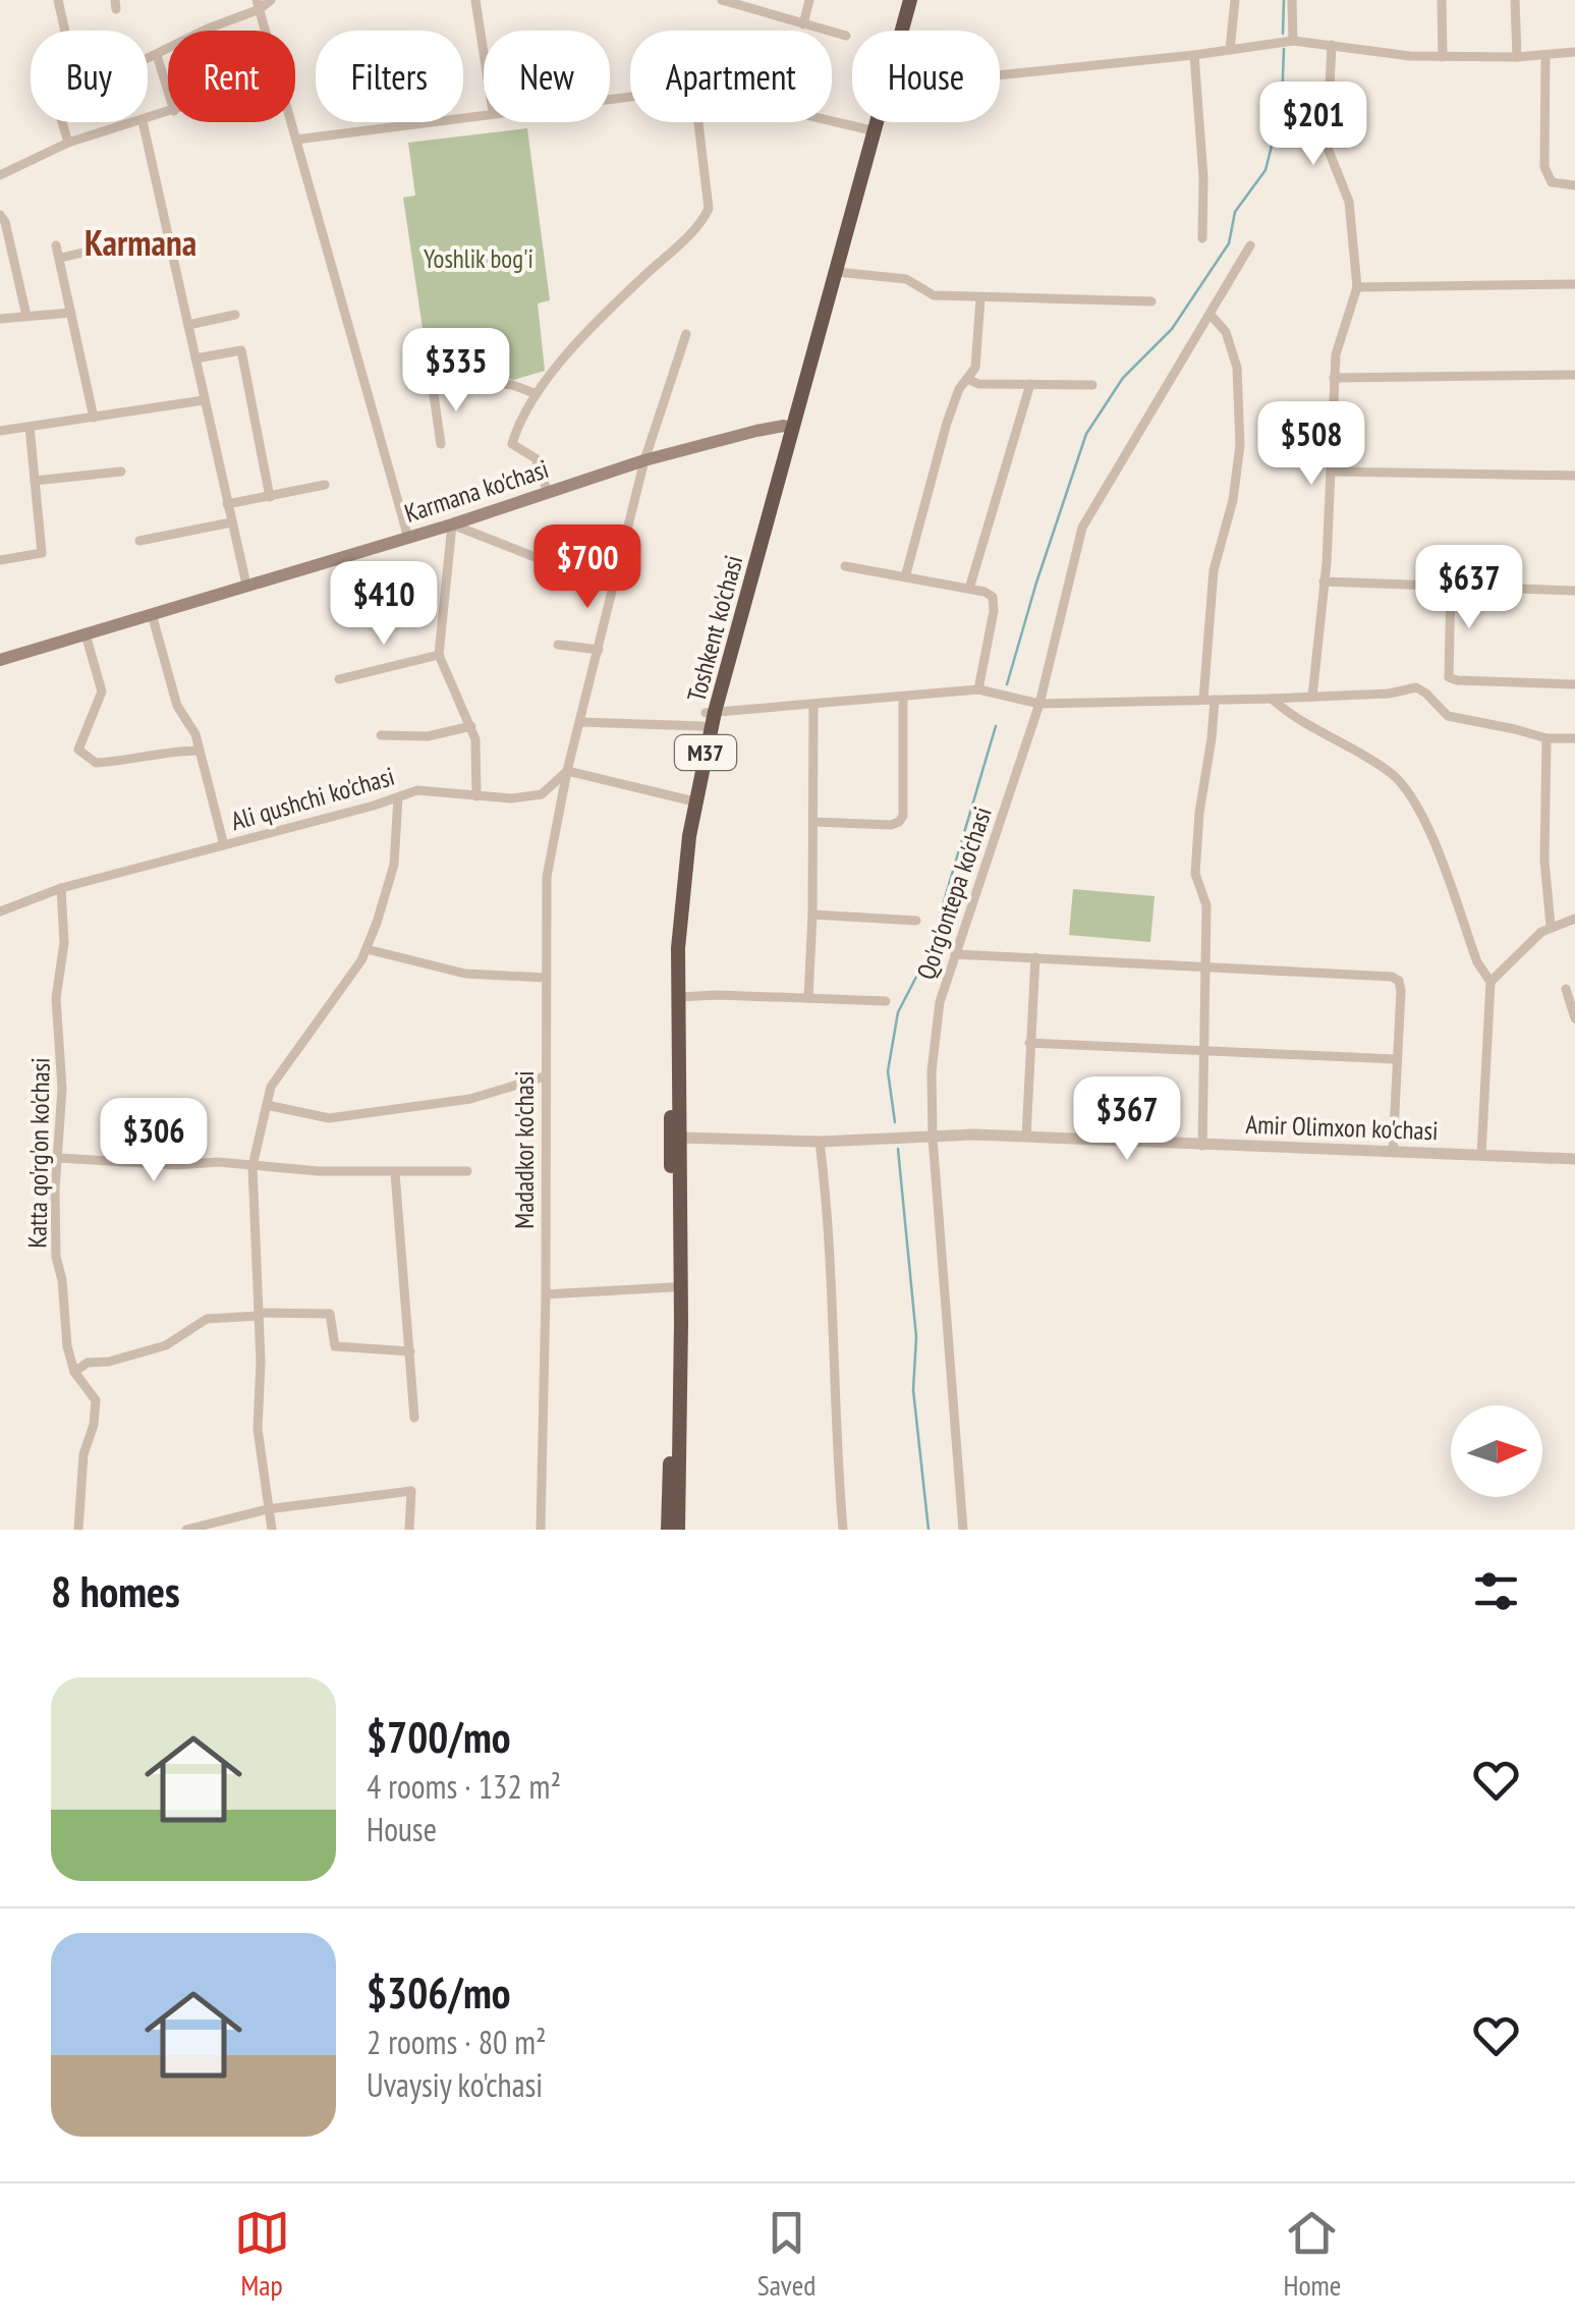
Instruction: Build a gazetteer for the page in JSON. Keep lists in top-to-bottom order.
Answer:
{
  "streets": {
    "highway": ["Toshkent ko'chasi", "M37"],
    "main road": ["Karmana ko'chasi"],
    "street": [
      "Ali qushchi ko'chasi",
      "Qo'rg'ontepa ko'chasi",
      "Amir Olimxon ko'chasi",
      "Madadkor ko'chasi",
      "Katta qo'rg'on ko'chasi"
    ]
  },
  "crossings": [
    ["Karmana ko'chasi", "Toshkent ko'chasi"],
    ["Karmana ko'chasi", "Madadkor ko'chasi"],
    ["Toshkent ko'chasi", "Amir Olimxon ko'chasi"],
    ["Ali qushchi ko'chasi", "Madadkor ko'chasi"],
    ["Ali qushchi ko'chasi", "Katta qo'rg'on ko'chasi"],
    ["Qo'rg'ontepa ko'chasi", "Amir Olimxon ko'chasi"]
  ],
  "districts": ["Karmana"],
  "parks": ["Yoshlik bog'i"],
  "north": "right",
  "page": {
    "chip": [
      "Buy",
      "Rent",
      "Filters",
      "New",
      "Apartment",
      "House"
    ],
    "price": [
      "$201",
      "$335",
      "$508",
      "$700",
      "$637",
      "$410",
      "$367",
      "$306"
    ],
    "heading": "8 homes",
    "list": [
      {
        "name": "$700/mo",
        "note": "4 rooms · 132 m² · House"
      },
      {
        "name": "$306/mo",
        "note": "2 rooms · 80 m² · Uvaysiy ko'chasi"
      }
    ],
    "tabs": ["Map", "Saved", "Home"]
  }
}
